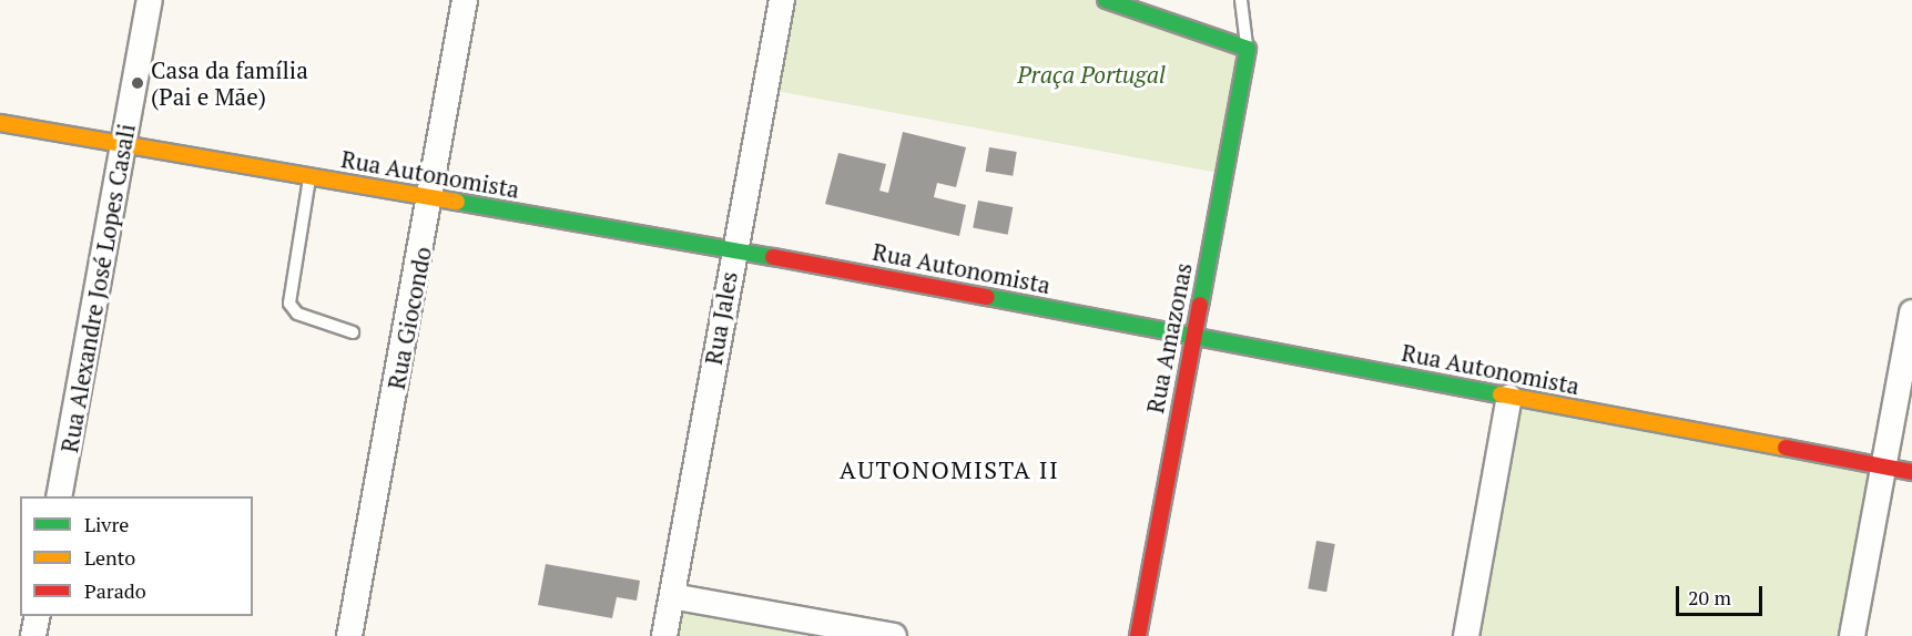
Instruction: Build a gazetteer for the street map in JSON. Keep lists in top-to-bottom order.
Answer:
{
  "streets": {
    "street": [
      "Rua Autonomista",
      "Rua Alexandre José Lopes Casali",
      "Rua Giocondo",
      "Rua Jales",
      "Rua Amazonas"
    ]
  },
  "crossings": [
    ["Rua Autonomista", "Rua Alexandre José Lopes Casali"],
    ["Rua Autonomista", "Rua Giocondo"],
    ["Rua Autonomista", "Rua Jales"],
    ["Rua Autonomista", "Rua Amazonas"]
  ],
  "districts": ["AUTONOMISTA II"],
  "parks": ["Praça Portugal"],
  "places": ["Casa da família (Pai e Mãe)"],
  "legend": ["Livre", "Lento", "Parado"],
  "scale_bar": "20 m"
}
